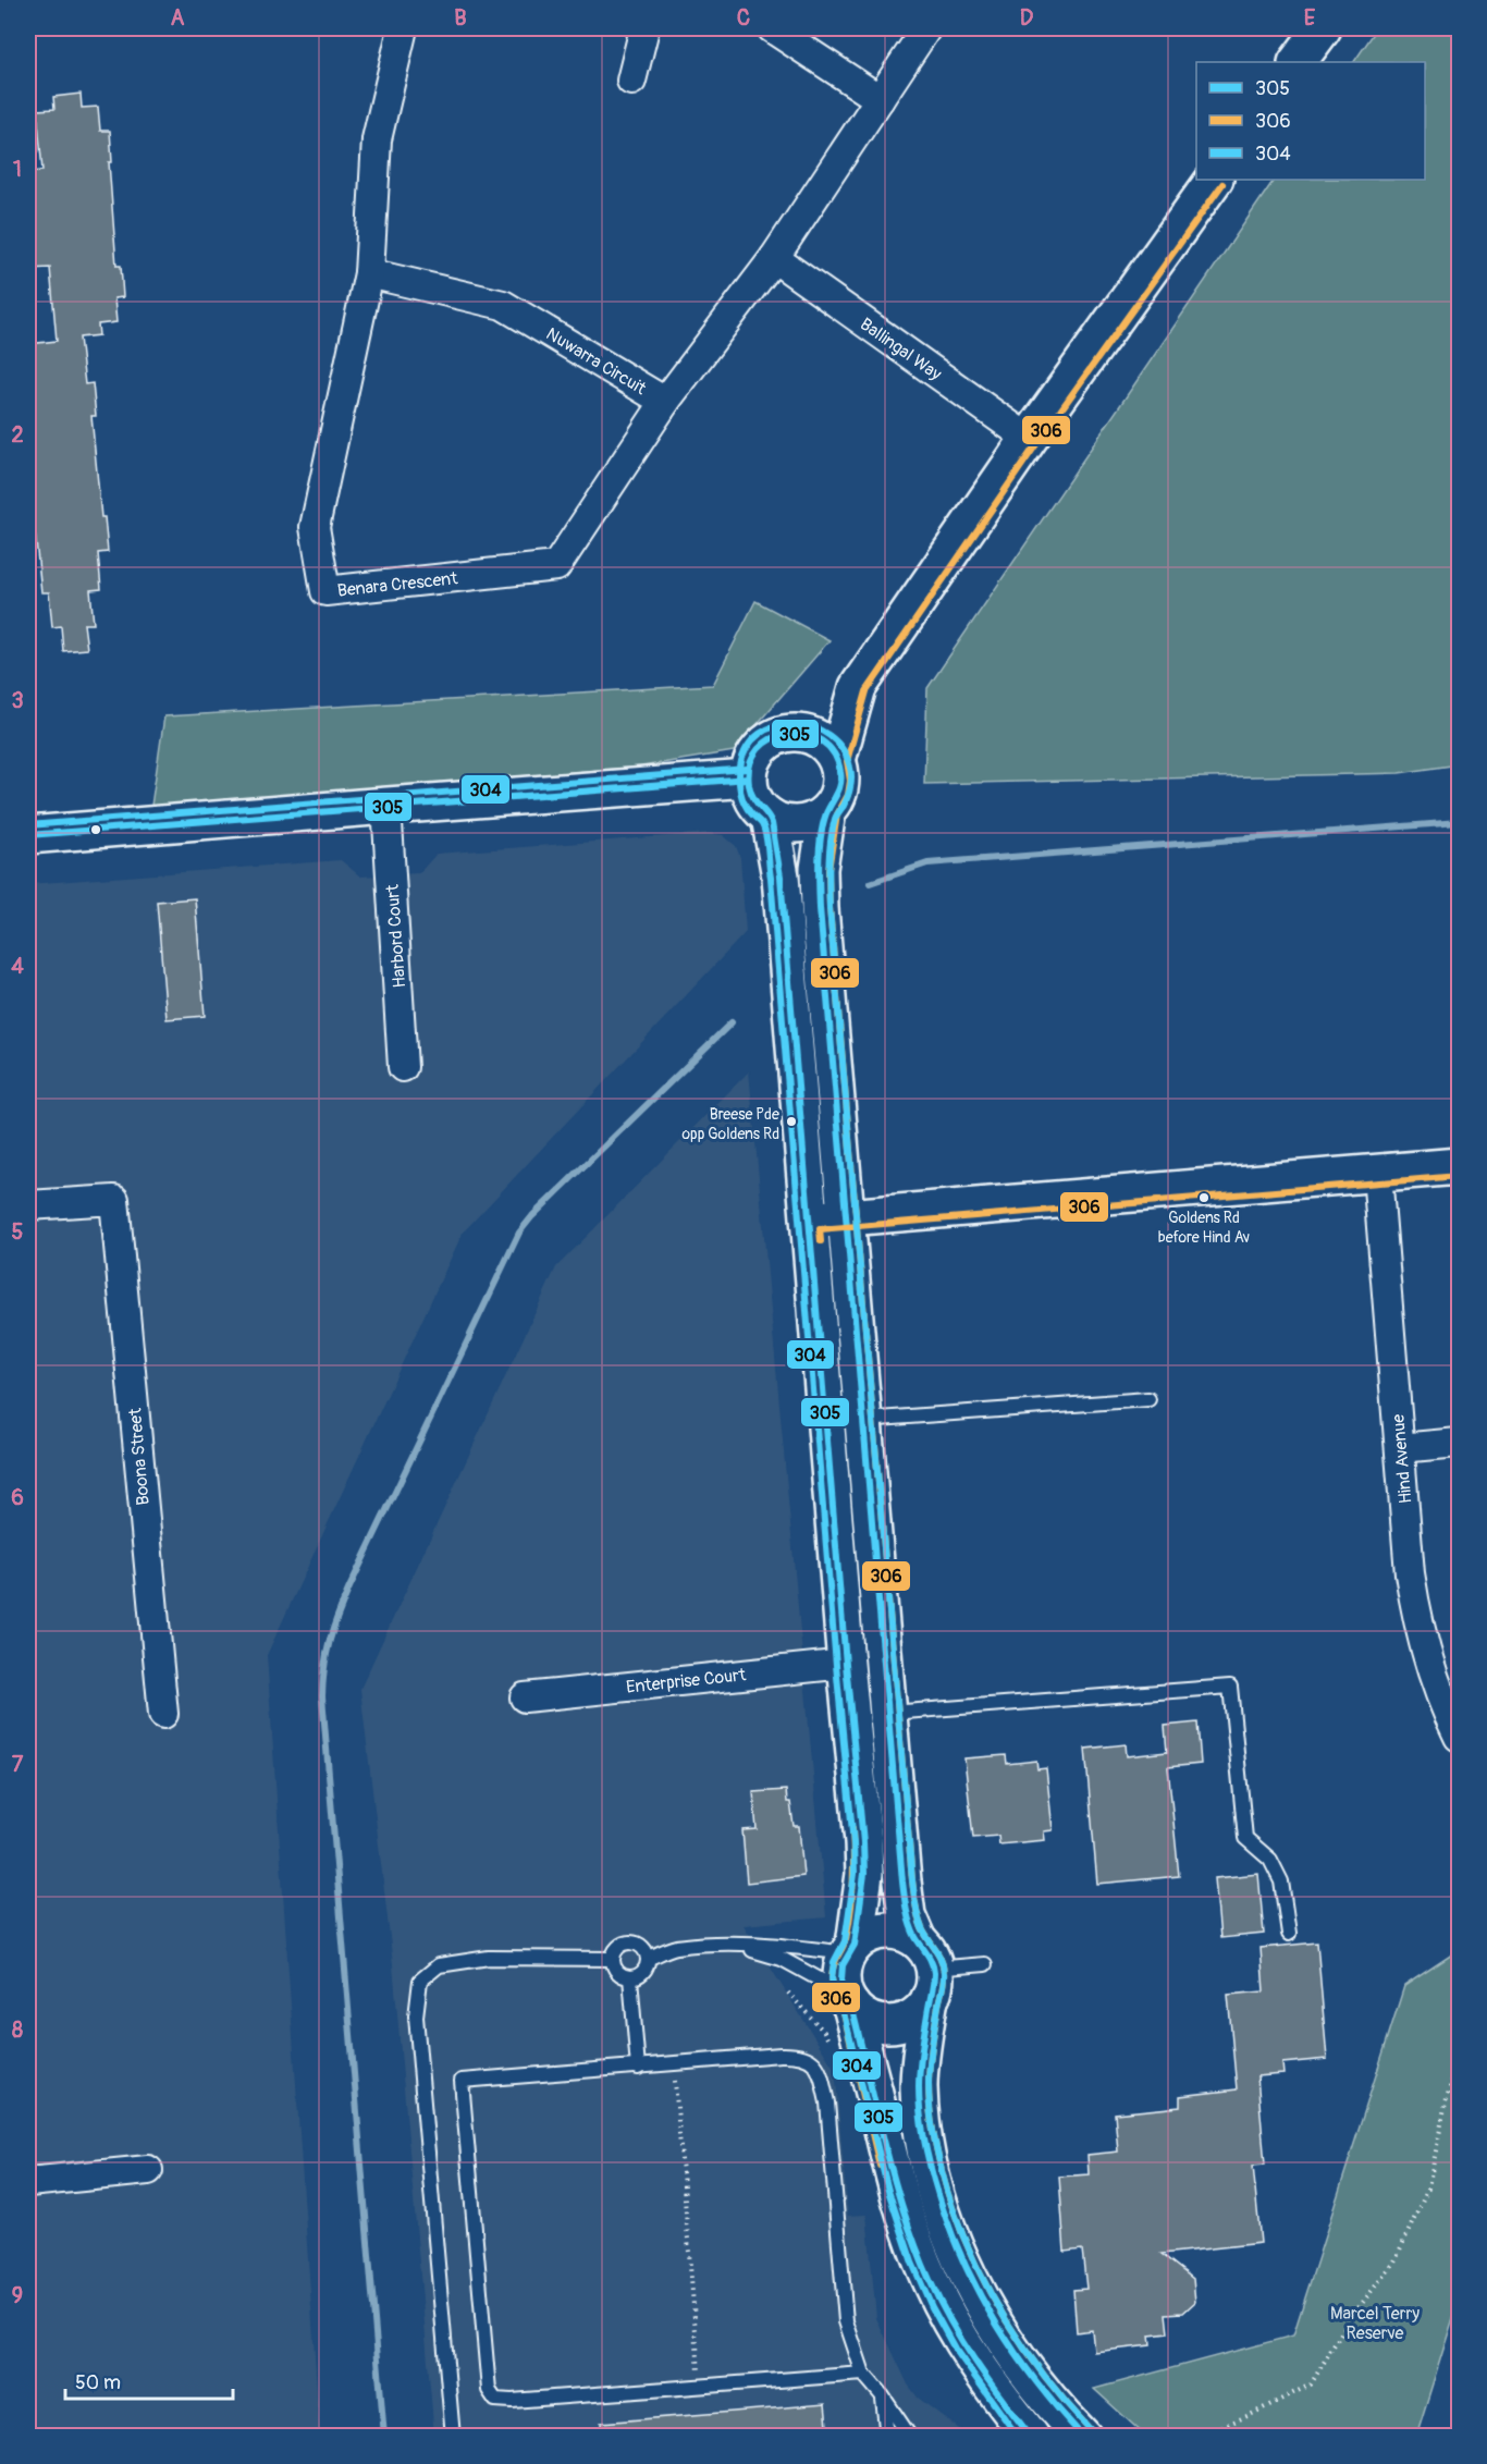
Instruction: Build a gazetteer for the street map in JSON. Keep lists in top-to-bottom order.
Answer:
{
  "streets": {
    "street": [
      "Ballingal Way",
      "Nuwarra Circuit",
      "Benara Crescent",
      "Harbord Court",
      "Boona Street",
      "Hind Avenue",
      "Enterprise Court"
    ]
  },
  "crossings": [
    ["Ballingal Way", "Nuwarra Circuit"],
    ["Nuwarra Circuit", "Benara Crescent"]
  ],
  "parks": ["Marcel Terry Reserve"],
  "places": ["Breese Pde opp Goldens Rd", "Goldens Rd before Hind Av"],
  "lines": ["transit line 306", "transit line 304", "transit line 305"],
  "legend": ["305", "306", "304"],
  "scale_bar": "50 m",
  "grid": {
    "columns": [
      "A",
      "B",
      "C",
      "D",
      "E"
    ],
    "rows": [
      "1",
      "2",
      "3",
      "4",
      "5",
      "6",
      "7",
      "8",
      "9"
    ]
  }
}
